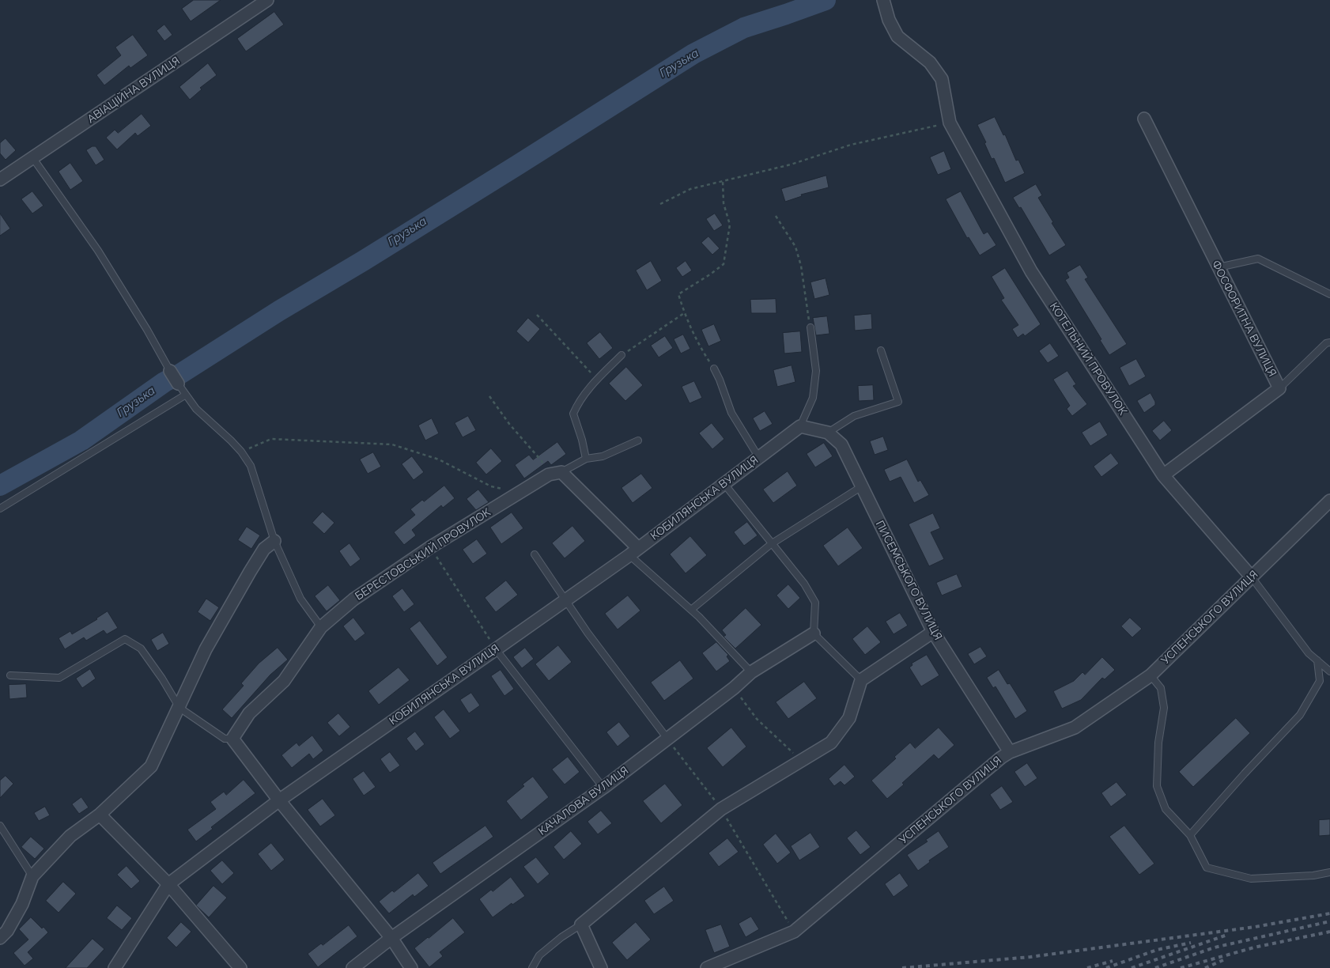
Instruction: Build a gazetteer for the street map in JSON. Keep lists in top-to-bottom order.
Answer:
{
  "streets": {
    "street": [
      "АВІАЦІЙНА ВУЛИЦЯ",
      "ФОСФОРИТНА ВУЛИЦЯ",
      "КОТЕЛЬНИЙ ПРОВУЛОК",
      "КОБИЛЯНСЬКА ВУЛИЦЯ",
      "БЕРЕСТОВСЬКИЙ ПРОВУЛОК",
      "ПИСЕМСЬКОГО ВУЛИЦЯ",
      "УСПЕНСЬКОГО ВУЛИЦЯ",
      "КАЧАЛОВА ВУЛИЦЯ"
    ]
  },
  "crossings": [
    ["ФОСФОРИТНА ВУЛИЦЯ", "КОТЕЛЬНИЙ ПРОВУЛОК"],
    ["КОТЕЛЬНИЙ ПРОВУЛОК", "УСПЕНСЬКОГО ВУЛИЦЯ"],
    ["ПИСЕМСЬКОГО ВУЛИЦЯ", "УСПЕНСЬКОГО ВУЛИЦЯ"]
  ],
  "water": ["Грузька"]
}
